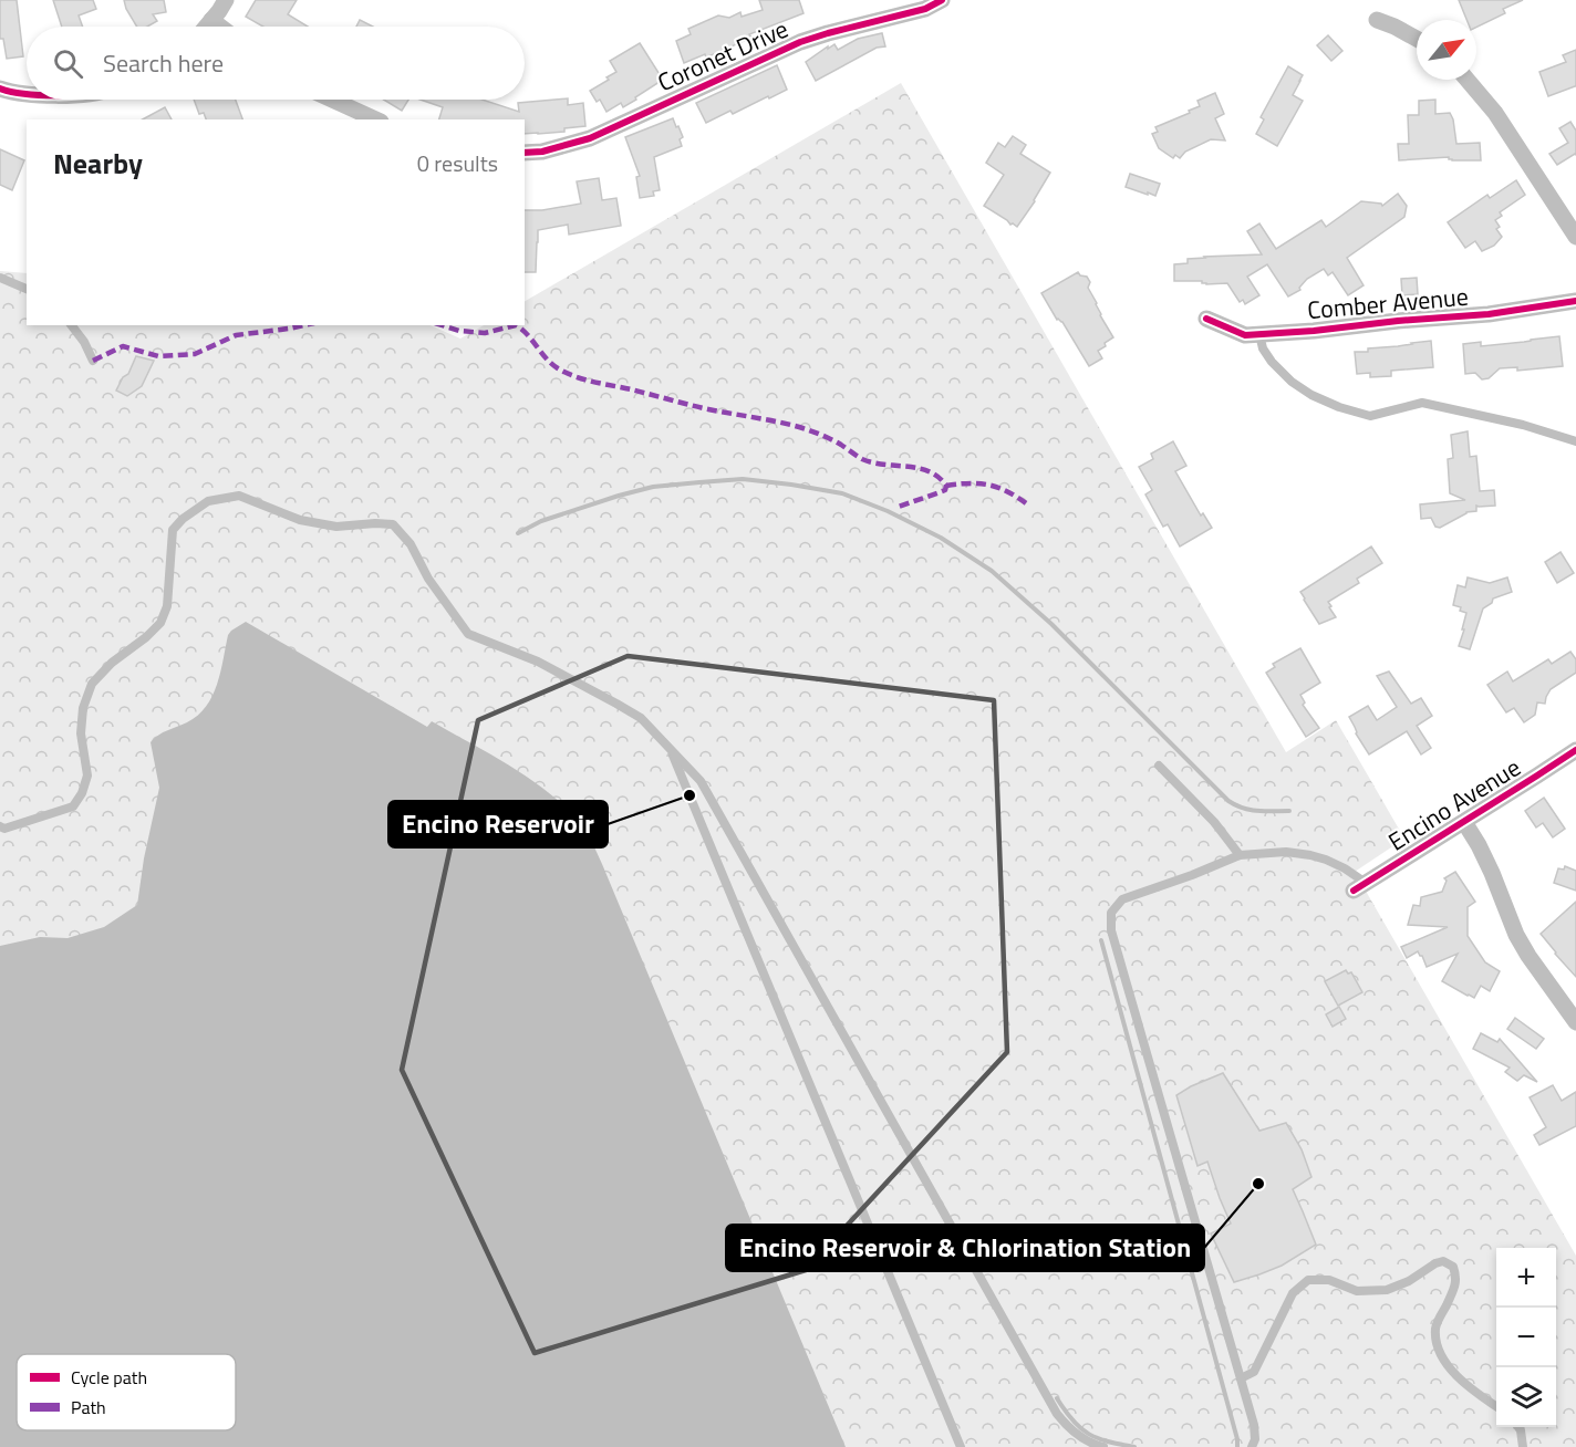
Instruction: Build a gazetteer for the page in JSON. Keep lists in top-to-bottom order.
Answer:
{
  "streets": {
    "street": ["Coronet Drive", "Comber Avenue", "Encino Avenue"]
  },
  "places": ["Encino Reservoir", "Encino Reservoir & Chlorination Station"],
  "legend": ["Cycle path", "Path"],
  "north": "top right",
  "page": {
    "search": "Search here",
    "heading": ["Nearby", "0 results"],
    "map_buttons": ["+", "−"]
  }
}
